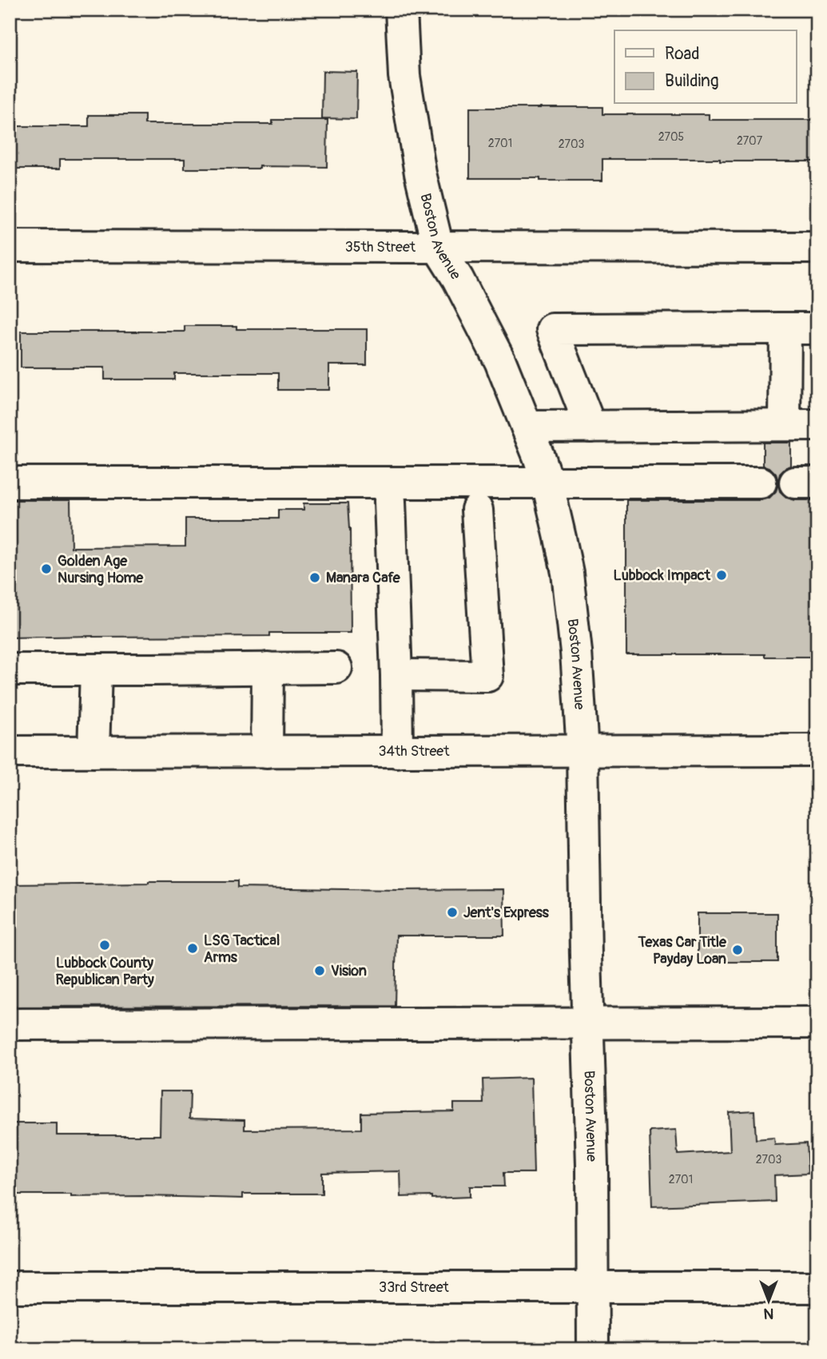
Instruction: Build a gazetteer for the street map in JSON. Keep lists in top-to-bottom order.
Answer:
{
  "streets": {
    "street": [
      "Boston Avenue",
      "35th Street",
      "34th Street",
      "33rd Street"
    ]
  },
  "crossings": [
    ["Boston Avenue", "35th Street"],
    ["Boston Avenue", "34th Street"],
    ["Boston Avenue", "33rd Street"]
  ],
  "places": [
    "Golden Age Nursing Home",
    "Lubbock Impact",
    "Manara Cafe",
    "Jent's Express",
    "Lubbock County Republican Party",
    "LSG Tactical Arms",
    "Texas Car Title Payday Loan",
    "Vision"
  ],
  "house_numbers": [
    "2705",
    "2707",
    "2701",
    "2703",
    "2703",
    "2701"
  ],
  "legend": ["Road", "Building"],
  "north": "bottom"
}
